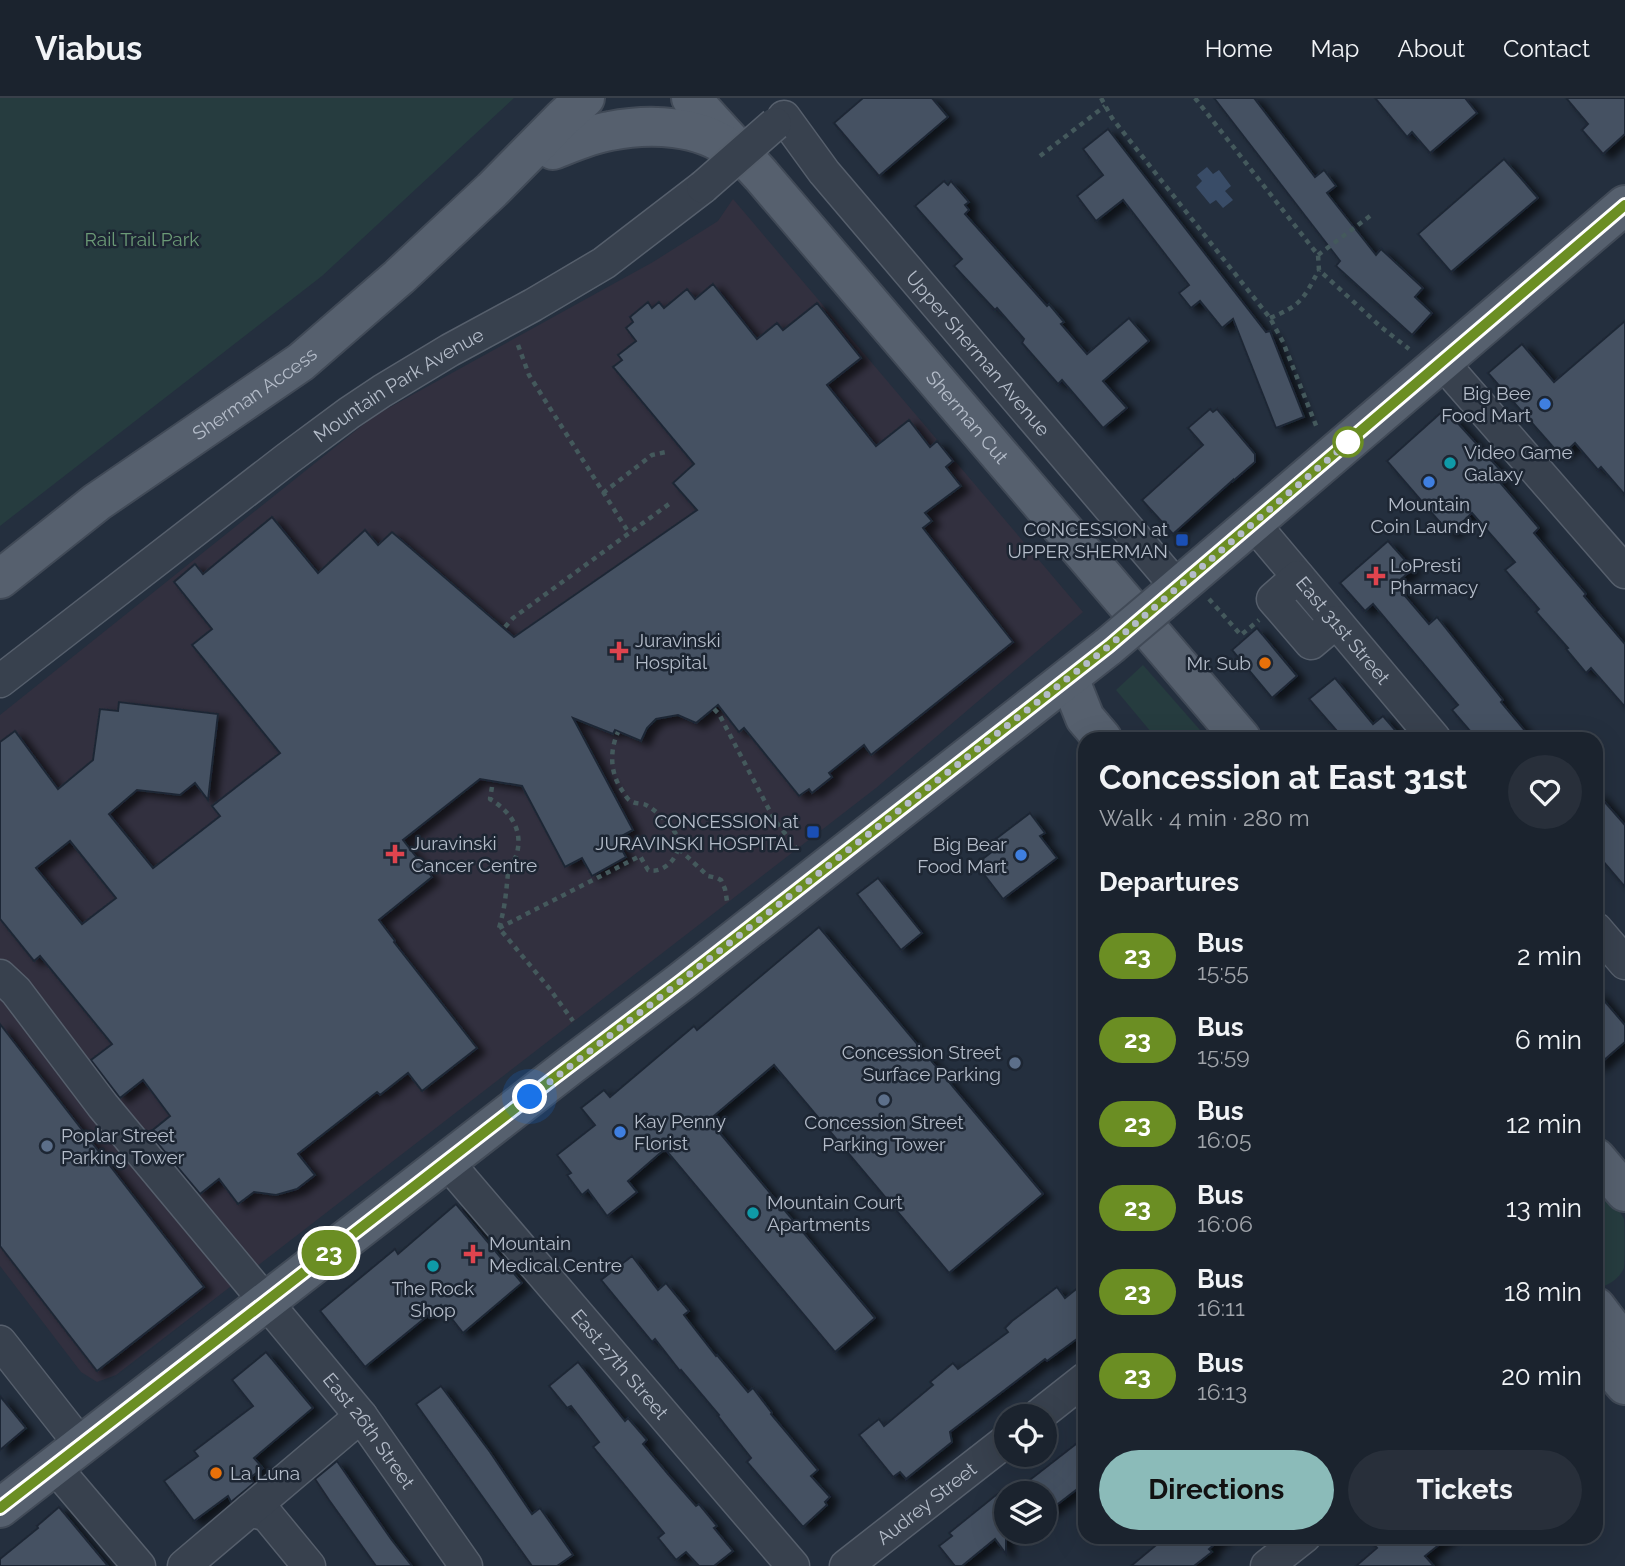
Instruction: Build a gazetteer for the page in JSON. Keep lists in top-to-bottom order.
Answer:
{
  "streets": {
    "main road": ["Sherman Access", "Sherman Cut"],
    "street": [
      "Upper Sherman Avenue",
      "Mountain Park Avenue",
      "East 31st Street",
      "East 27th Street",
      "East 26th Street",
      "Audrey Street"
    ]
  },
  "crossings": [
    ["Upper Sherman Avenue", "Mountain Park Avenue"]
  ],
  "parks": ["Rail Trail Park"],
  "places": {
    "other": [
      "Big Bee Food Mart",
      "Video Game Galaxy",
      "Mountain Coin Laundry",
      "Mr. Sub",
      "Big Bear Food Mart",
      "Concession Street Surface Parking",
      "Concession Street Parking Tower",
      "Kay Penny Florist",
      "Poplar Street Parking Tower",
      "Mountain Court Apartments",
      "The Rock Shop",
      "La Luna"
    ],
    "transit": ["CONCESSION at UPPER SHERMAN", "CONCESSION at JURAVINSKI HOSPITAL"],
    "health": [
      "LoPresti Pharmacy",
      "Juravinski Hospital",
      "Juravinski Cancer Centre",
      "Mountain Medical Centre"
    ]
  },
  "lines": ["bus line 23"],
  "page": {
    "header": "Viabus",
    "nav": [
      "Home",
      "Map",
      "About",
      "Contact"
    ],
    "on_map": "23",
    "heading": [
      ["Concession at East 31st", "Walk · 4 min · 280 m"],
      "Departures"
    ],
    "list": [
      {
        "mark": "23",
        "name": "Bus",
        "note": "15:55",
        "value": "2 min"
      },
      {
        "mark": "23",
        "name": "Bus",
        "note": "15:59",
        "value": "6 min"
      },
      {
        "mark": "23",
        "name": "Bus",
        "note": "16:05",
        "value": "12 min"
      },
      {
        "mark": "23",
        "name": "Bus",
        "note": "16:06",
        "value": "13 min"
      },
      {
        "mark": "23",
        "name": "Bus",
        "note": "16:11",
        "value": "18 min"
      },
      {
        "mark": "23",
        "name": "Bus",
        "note": "16:13",
        "value": "20 min"
      }
    ],
    "buttons": ["Directions", "Tickets"]
  }
}
